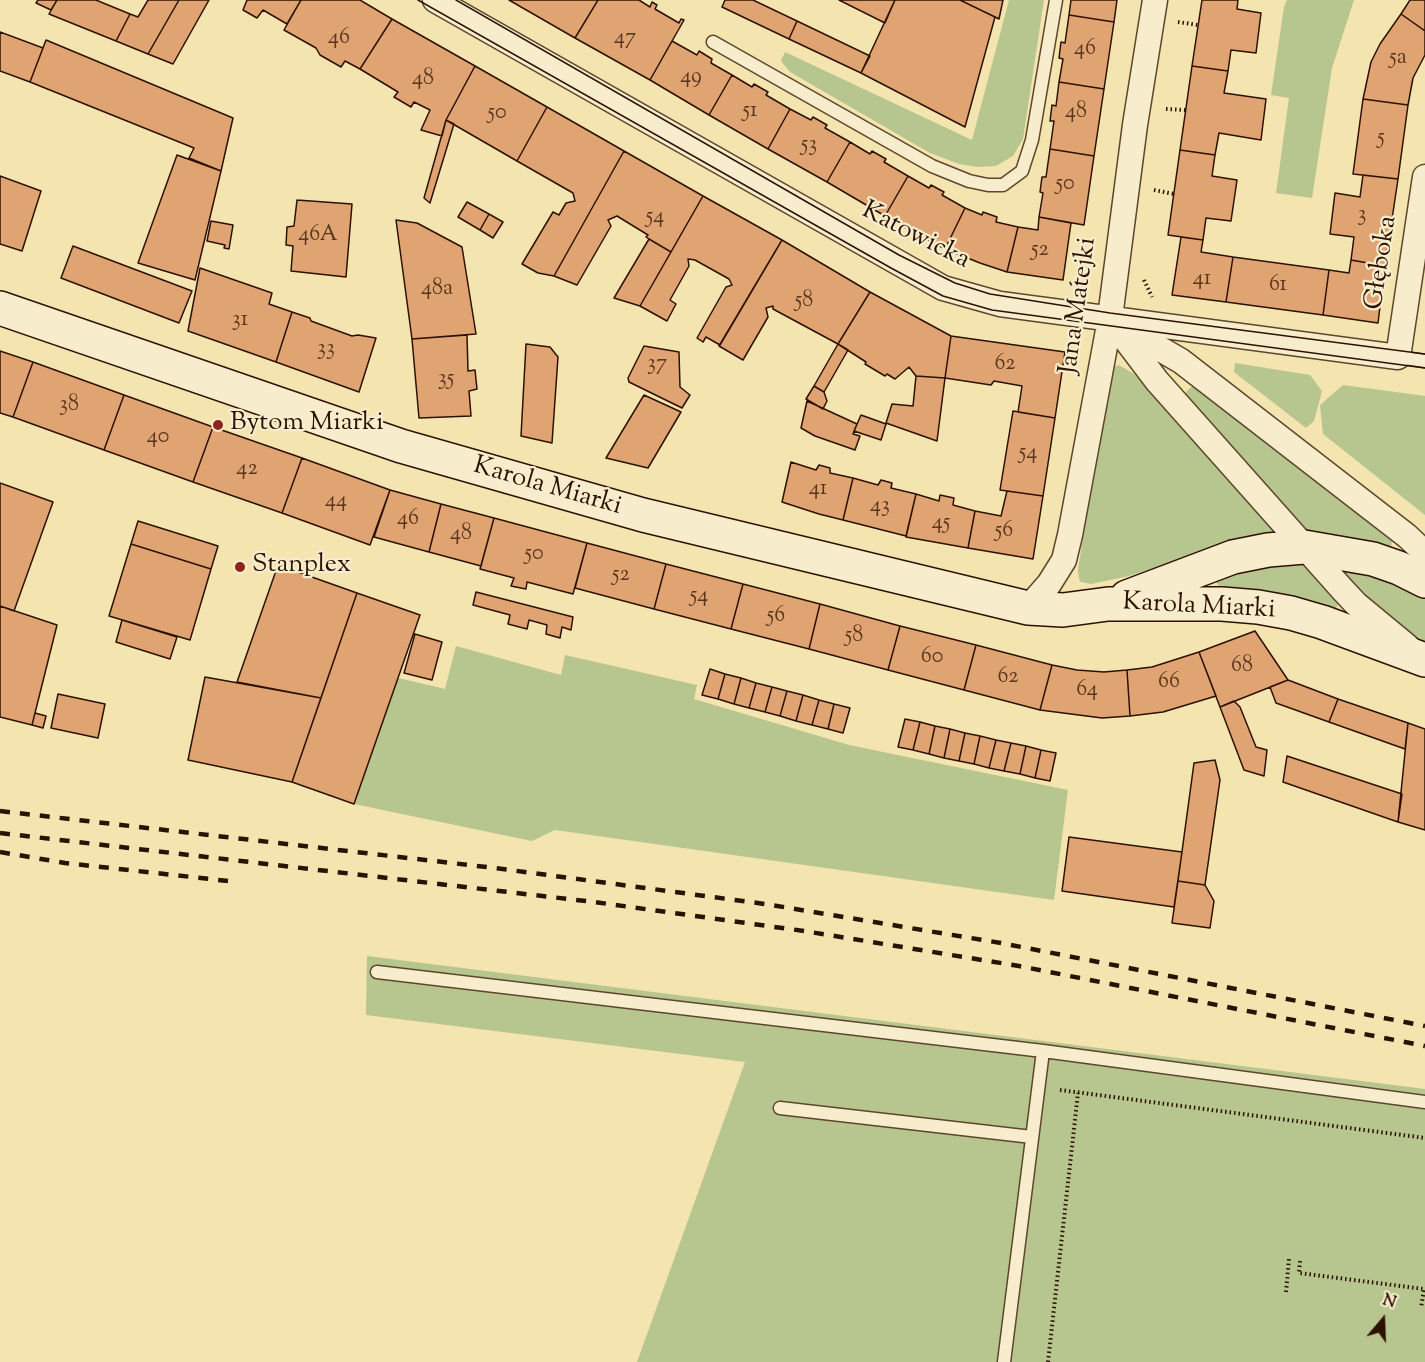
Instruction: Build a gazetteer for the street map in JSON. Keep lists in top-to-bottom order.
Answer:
{
  "streets": {
    "main road": ["Karola Miarki"],
    "street": ["Katowicka", "Głęboka", "Jana Matejki"]
  },
  "crossings": [
    ["Katowicka", "Głęboka"],
    ["Katowicka", "Jana Matejki"],
    ["Jana Matejki", "Karola Miarki"]
  ],
  "places": ["Bytom Miarki", "Stanplex"],
  "house_numbers": [
    "46",
    "47",
    "46",
    "5a",
    "49",
    "48",
    "51",
    "48",
    "50",
    "5",
    "53",
    "50",
    "3",
    "54",
    "46A",
    "52",
    "41",
    "61",
    "48a",
    "58",
    "31",
    "33",
    "37",
    "62",
    "35",
    "38",
    "40",
    "54",
    "42",
    "41",
    "44",
    "43",
    "46",
    "45",
    "56",
    "48",
    "50",
    "52",
    "54",
    "56",
    "58",
    "60",
    "68",
    "62",
    "66",
    "64"
  ],
  "north": "top"
}
